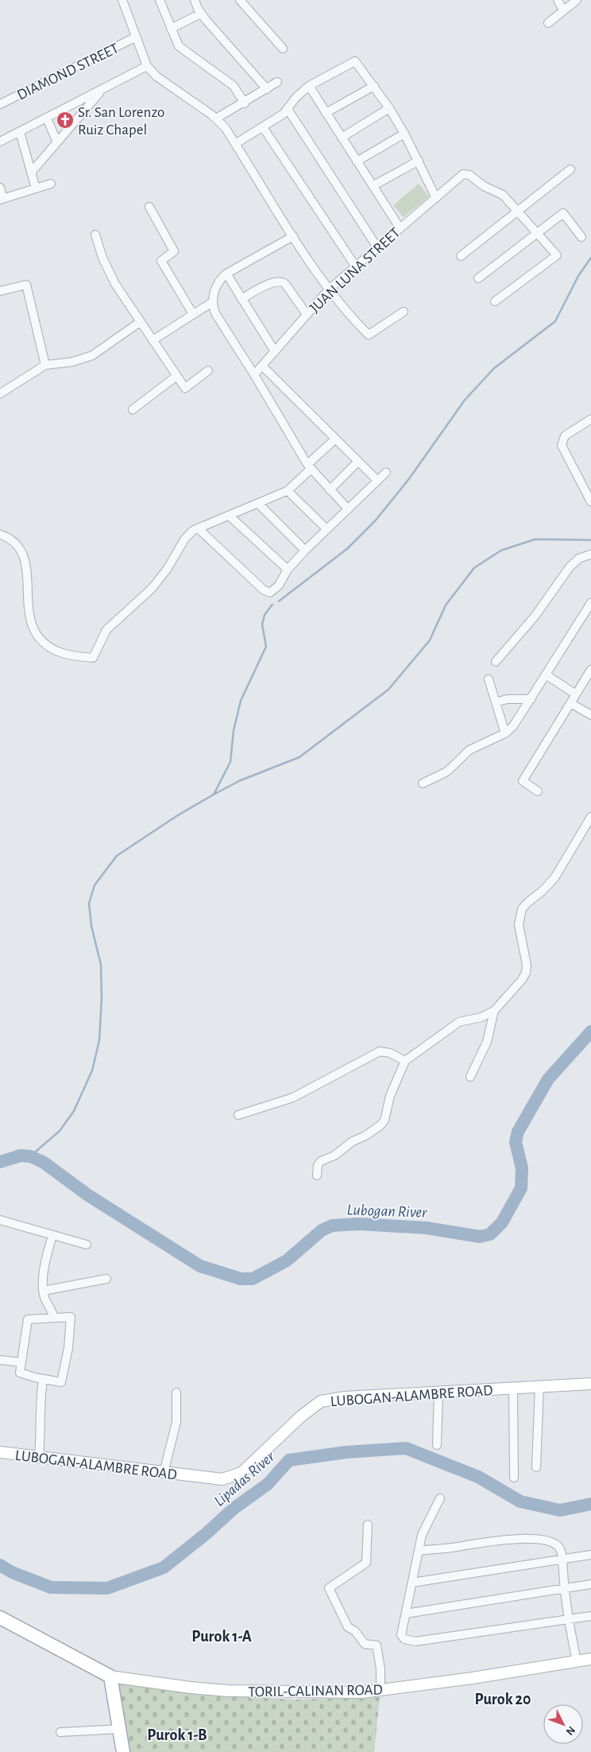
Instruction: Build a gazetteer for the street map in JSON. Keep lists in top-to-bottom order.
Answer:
{
  "streets": {
    "street": [
      "DIAMOND STREET",
      "JUAN LUNA STREET",
      "LUBOGAN-ALAMBRE ROAD",
      "TORIL-CALINAN ROAD"
    ]
  },
  "districts": ["Purok 1-A", "Purok 20", "Purok 1-B"],
  "water": ["Lubogan River", "Lipadas River"],
  "places": {
    "church": ["Sr. San Lorenzo Ruiz Chapel"]
  },
  "north": "bottom right"
}
